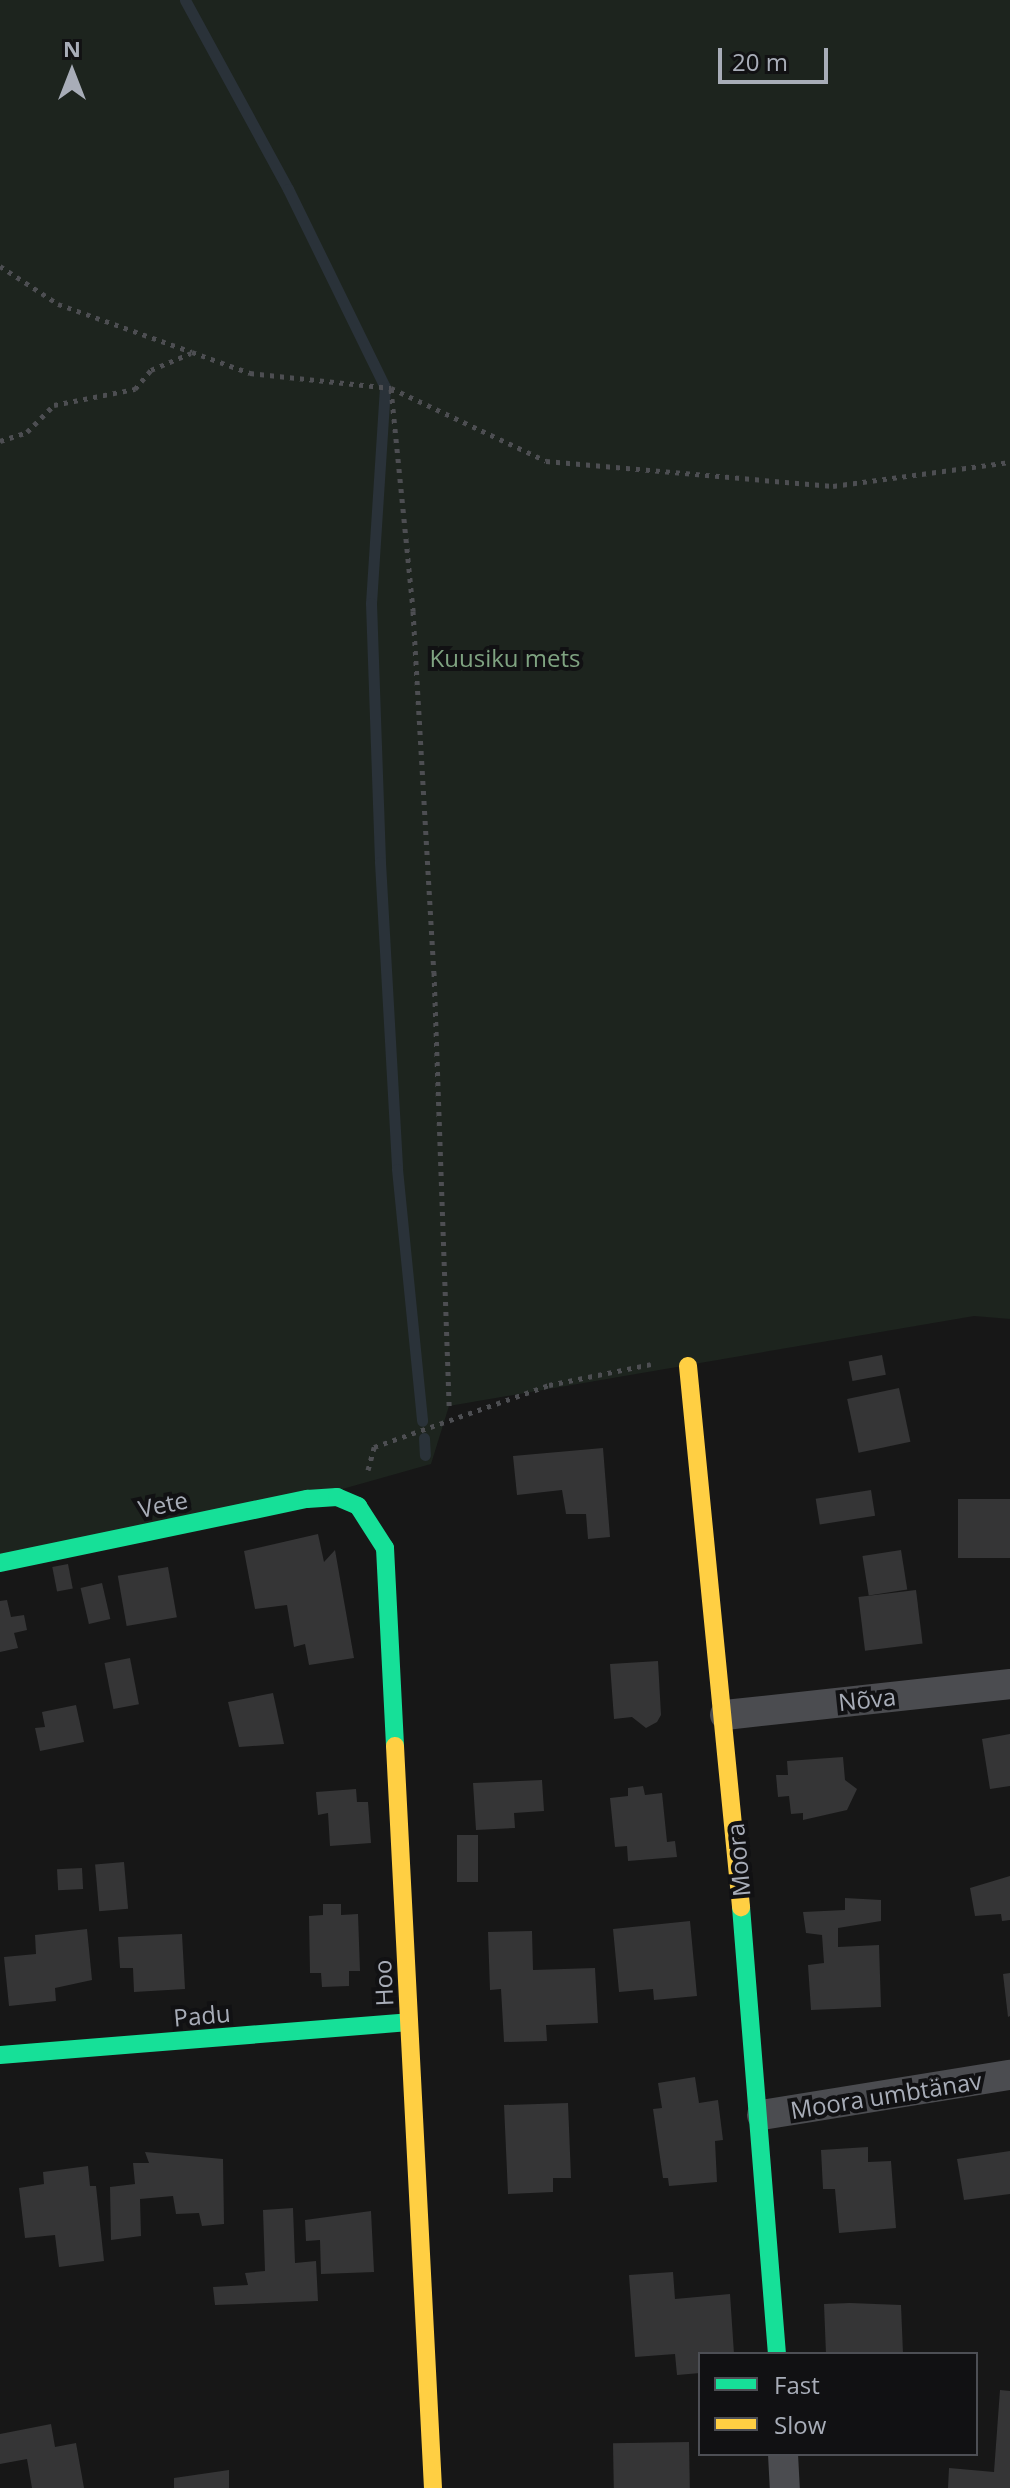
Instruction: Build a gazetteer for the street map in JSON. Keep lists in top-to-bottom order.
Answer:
{
  "streets": {
    "street": [
      "Vete",
      "Nõva",
      "Moora",
      "Hoo",
      "Padu",
      "Moora umbtänav"
    ]
  },
  "crossings": [
    ["Vete", "Hoo"],
    ["Nõva", "Moora"],
    ["Moora", "Moora umbtänav"],
    ["Hoo", "Padu"]
  ],
  "parks": ["Kuusiku mets"],
  "legend": ["Fast", "Slow"],
  "scale_bar": "20 m",
  "north": "top"
}
